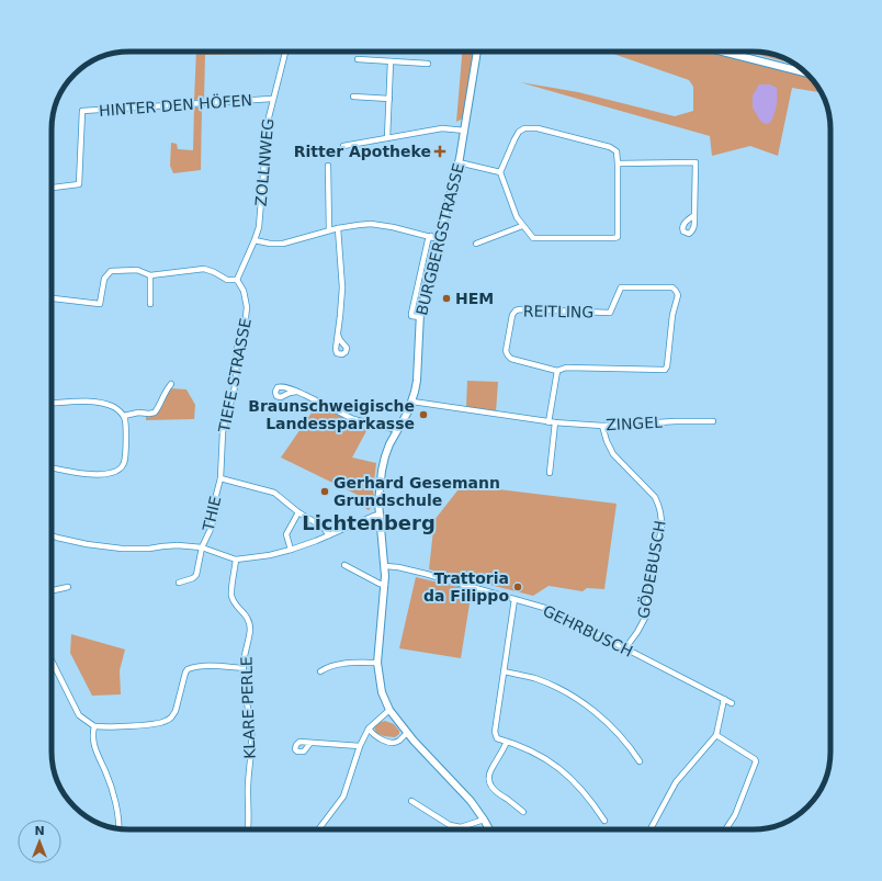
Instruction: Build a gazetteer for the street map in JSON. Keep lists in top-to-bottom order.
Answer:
{
  "streets": {
    "street": [
      "HINTER DEN HÖFEN",
      "ZOLLNWEG",
      "BURGBERGSTRASSE",
      "REITLING",
      "TIEFE STRASSE",
      "ZINGEL",
      "THIE",
      "GÖDEBUSCH",
      "GEHRBUSCH",
      "KLARE PERLE"
    ]
  },
  "crossings": [
    ["HINTER DEN HÖFEN", "ZOLLNWEG"],
    ["ZOLLNWEG", "TIEFE STRASSE"],
    ["BURGBERGSTRASSE", "ZINGEL"],
    ["BURGBERGSTRASSE", "GEHRBUSCH"],
    ["TIEFE STRASSE", "THIE"],
    ["ZINGEL", "GÖDEBUSCH"],
    ["GÖDEBUSCH", "GEHRBUSCH"]
  ],
  "districts": ["Lichtenberg"],
  "places": {
    "health": ["Ritter Apotheke"],
    "other": [
      "HEM",
      "Braunschweigische Landessparkasse",
      "Gerhard Gesemann Grundschule",
      "Trattoria da Filippo"
    ]
  },
  "north": "top"
}
